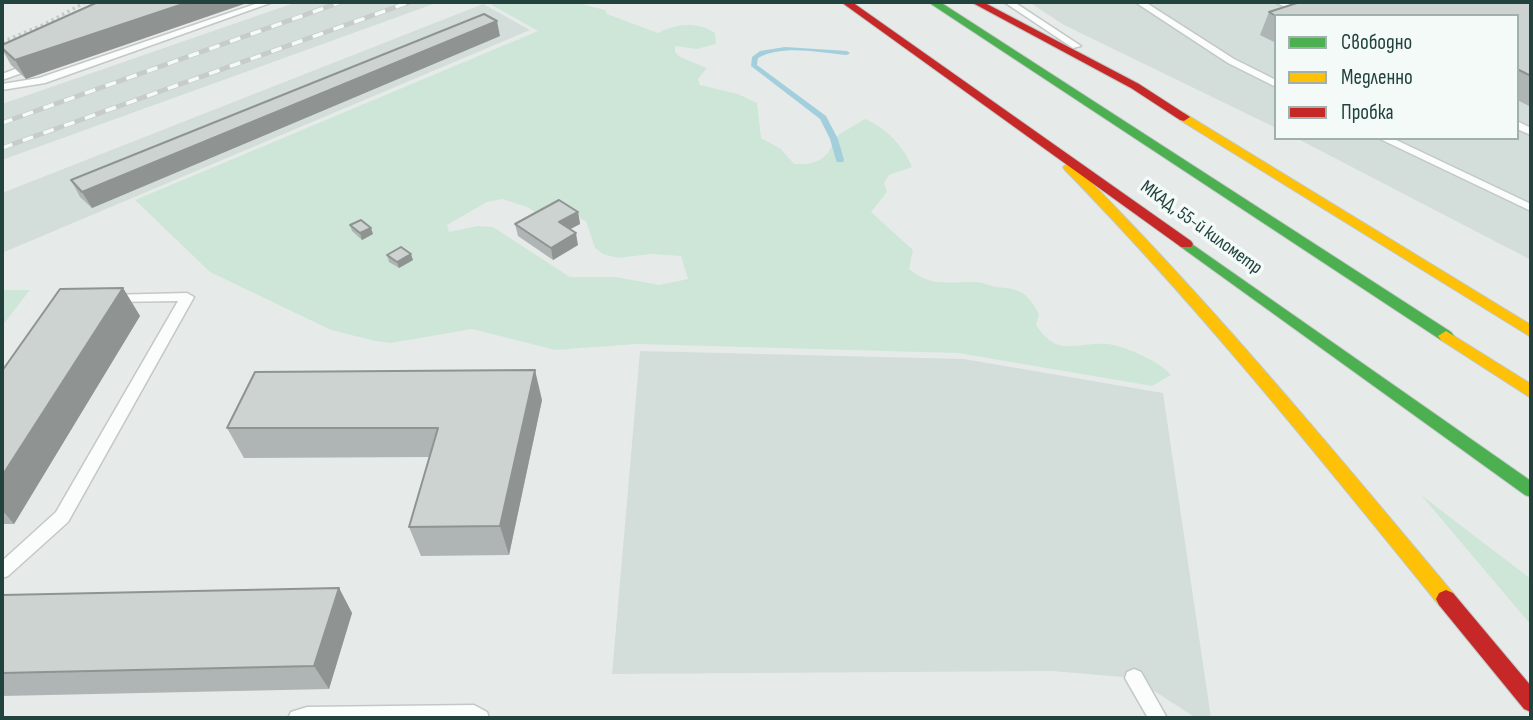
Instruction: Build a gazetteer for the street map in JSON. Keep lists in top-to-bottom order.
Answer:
{
  "streets": {
    "main road": ["МКАД, 55-й километр"]
  },
  "legend": ["Свободно", "Медленно", "Пробка"]
}
